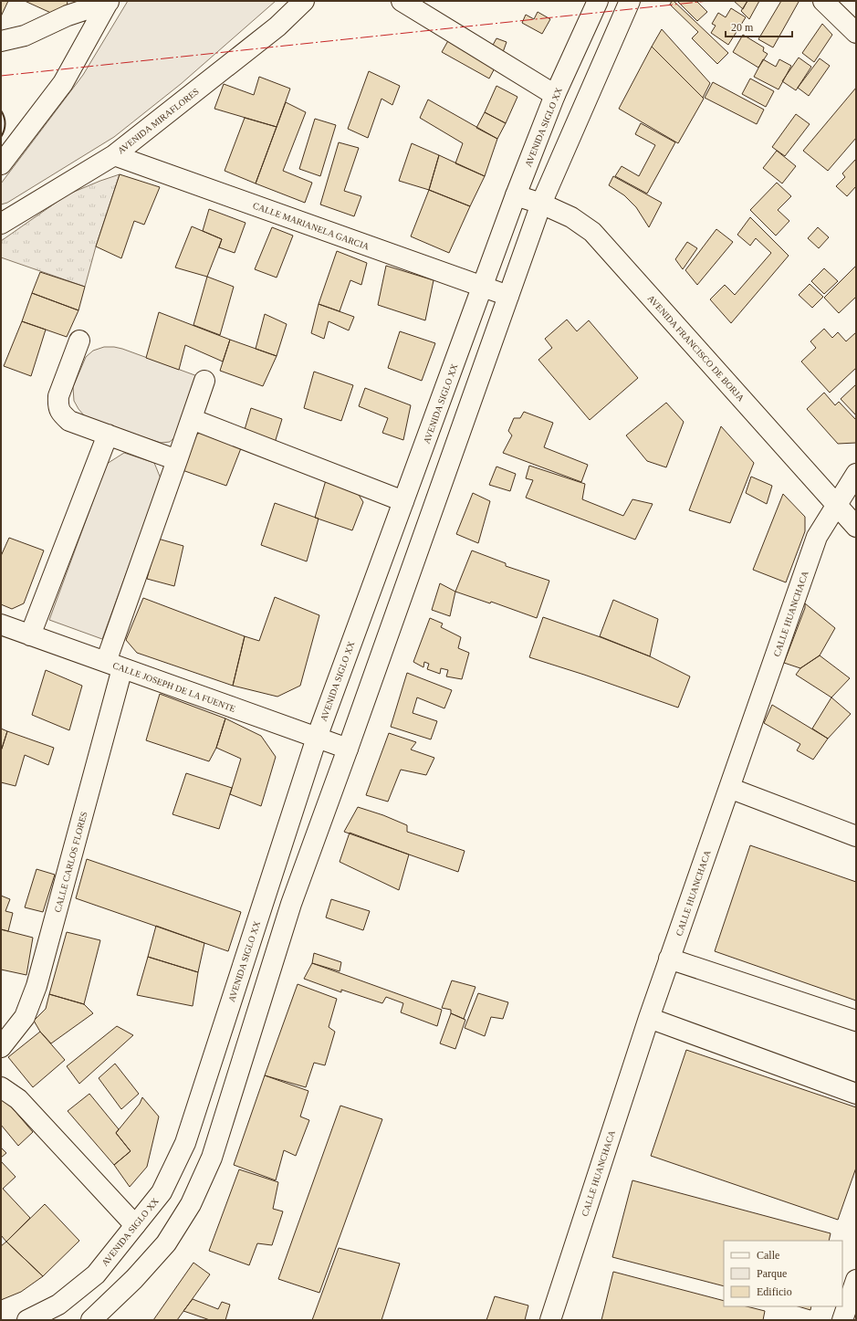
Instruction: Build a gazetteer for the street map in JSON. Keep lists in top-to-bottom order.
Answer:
{
  "streets": {
    "main road": [
      "AVENIDA MIRAFLORES",
      "AVENIDA SIGLO XX",
      "CALLE MARIANELA GARCIA",
      "AVENIDA FRANCISCO DE BORJA",
      "CALLE HUANCHACA",
      "CALLE JOSEPH DE LA FUENTE",
      "CALLE CARLOS FLORES"
    ]
  },
  "crossings": [
    ["AVENIDA MIRAFLORES", "CALLE MARIANELA GARCIA"],
    ["AVENIDA SIGLO XX", "CALLE MARIANELA GARCIA"],
    ["AVENIDA SIGLO XX", "AVENIDA FRANCISCO DE BORJA"],
    ["AVENIDA SIGLO XX", "CALLE JOSEPH DE LA FUENTE"],
    ["AVENIDA FRANCISCO DE BORJA", "CALLE HUANCHACA"],
    ["CALLE JOSEPH DE LA FUENTE", "CALLE CARLOS FLORES"]
  ],
  "legend": ["Calle", "Parque", "Edificio"],
  "scale_bar": "20 m"
}
